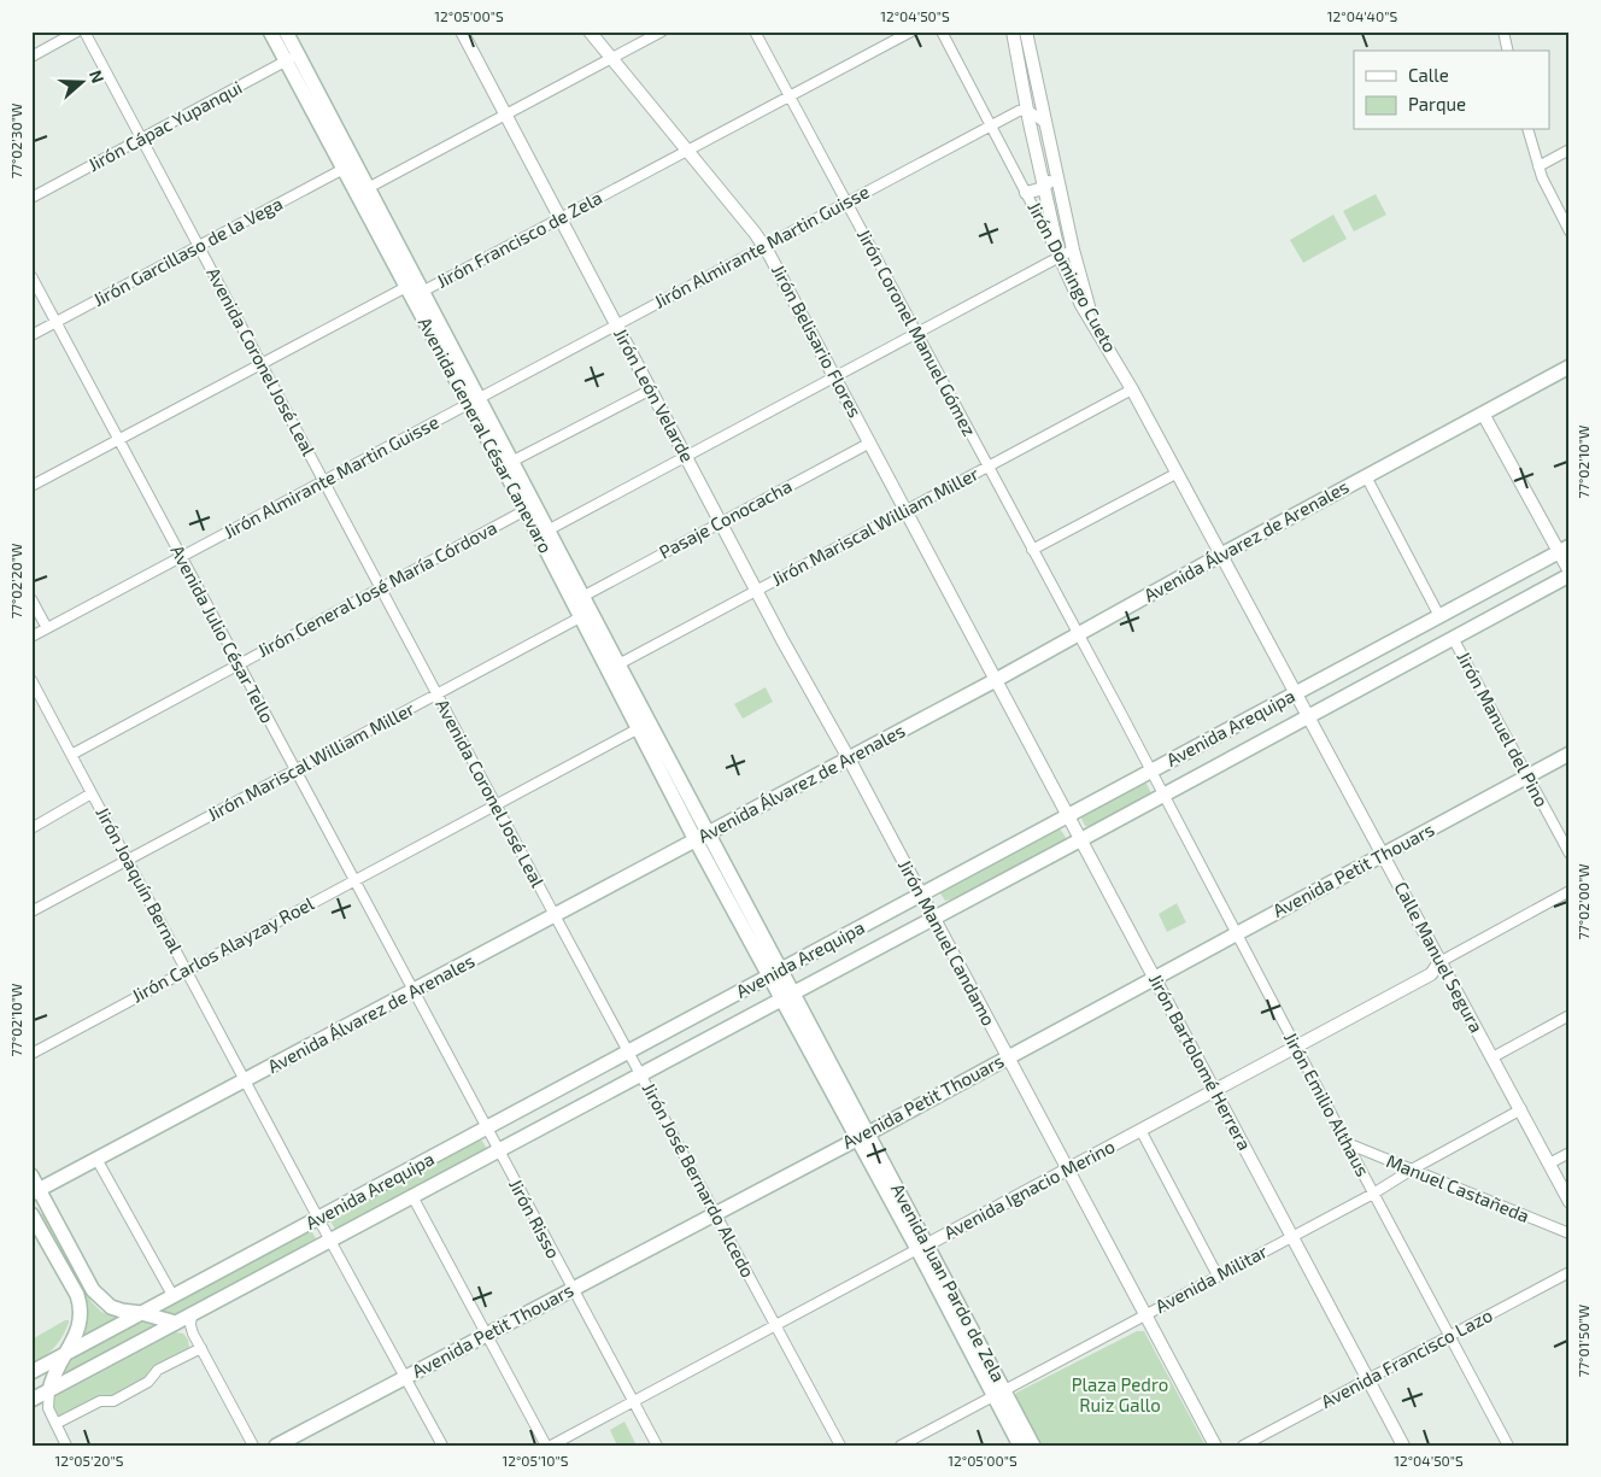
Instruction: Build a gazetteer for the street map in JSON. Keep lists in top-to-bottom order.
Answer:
{
  "streets": {
    "main road": [
      "Avenida General César Canevaro",
      "Avenida Álvarez de Arenales",
      "Avenida Arequipa",
      "Avenida Petit Thouars",
      "Avenida Juan Pardo de Zela"
    ],
    "street": [
      "Jirón Cápac Yupanqui",
      "Jirón Francisco de Zela",
      "Jirón Almirante Martin Guisse",
      "Jirón Garcillaso de la Vega",
      "Jirón Domingo Cueto",
      "Jirón Coronel Manuel Gómez",
      "Jirón Belisario Flores",
      "Avenida Coronel José Leal",
      "Jirón León Velarde",
      "Pasaje Conocacha",
      "Jirón Mariscal William Miller",
      "Jirón General José María Córdova",
      "Avenida Julio César Tello",
      "Jirón Manuel del Pino",
      "Jirón Joaquín Bernal",
      "Jirón Manuel Candamo",
      "Jirón Carlos Alayzay Roel",
      "Calle Manuel Segura",
      "Jirón Bartolomé Herrera",
      "Jirón Emilio Althaus",
      "Jirón José Bernardo Alcedo",
      "Manuel Castañeda",
      "Avenida Ignacio Merino",
      "Jirón Risso",
      "Avenida Militar",
      "Avenida Francisco Lazo"
    ]
  },
  "crossings": [
    ["Jirón Cápac Yupanqui", "Avenida Coronel José Leal"],
    ["Jirón Cápac Yupanqui", "Avenida General César Canevaro"],
    ["Jirón Francisco de Zela", "Jirón Coronel Manuel Gómez"],
    ["Jirón Francisco de Zela", "Jirón Belisario Flores"],
    ["Jirón Francisco de Zela", "Jirón León Velarde"],
    ["Jirón Francisco de Zela", "Avenida General César Canevaro"],
    ["Jirón Almirante Martin Guisse", "Jirón Domingo Cueto"],
    ["Jirón Almirante Martin Guisse", "Jirón Coronel Manuel Gómez"],
    ["Jirón Almirante Martin Guisse", "Jirón Belisario Flores"],
    ["Jirón Almirante Martin Guisse", "Avenida Coronel José Leal"],
    ["Jirón Almirante Martin Guisse", "Jirón León Velarde"],
    ["Jirón Almirante Martin Guisse", "Avenida General César Canevaro"],
    ["Jirón Almirante Martin Guisse", "Avenida Julio César Tello"],
    ["Jirón Garcillaso de la Vega", "Avenida Coronel José Leal"],
    ["Jirón Garcillaso de la Vega", "Avenida General César Canevaro"],
    ["Jirón Garcillaso de la Vega", "Avenida Julio César Tello"],
    ["Jirón Domingo Cueto", "Jirón Mariscal William Miller"],
    ["Jirón Domingo Cueto", "Avenida Álvarez de Arenales"],
    ["Jirón Domingo Cueto", "Calle Manuel Segura"],
    ["Jirón Coronel Manuel Gómez", "Jirón Mariscal William Miller"],
    ["Jirón Coronel Manuel Gómez", "Avenida Álvarez de Arenales"],
    ["Jirón Coronel Manuel Gómez", "Jirón Emilio Althaus"],
    ["Jirón Belisario Flores", "Pasaje Conocacha"],
    ["Jirón Belisario Flores", "Jirón Mariscal William Miller"],
    ["Jirón Belisario Flores", "Avenida Álvarez de Arenales"],
    ["Jirón Belisario Flores", "Jirón Bartolomé Herrera"],
    ["Avenida Coronel José Leal", "Jirón Mariscal William Miller"],
    ["Avenida Coronel José Leal", "Avenida Álvarez de Arenales"],
    ["Avenida Coronel José Leal", "Jirón General José María Córdova"],
    ["Avenida Coronel José Leal", "Jirón Carlos Alayzay Roel"],
    ["Avenida Coronel José Leal", "Jirón José Bernardo Alcedo"],
    ["Jirón León Velarde", "Pasaje Conocacha"],
    ["Jirón León Velarde", "Jirón Mariscal William Miller"],
    ["Jirón León Velarde", "Avenida Álvarez de Arenales"],
    ["Jirón León Velarde", "Jirón Manuel Candamo"],
    ["Avenida General César Canevaro", "Pasaje Conocacha"],
    ["Avenida General César Canevaro", "Jirón Mariscal William Miller"],
    ["Avenida General César Canevaro", "Avenida Álvarez de Arenales"],
    ["Avenida General César Canevaro", "Jirón General José María Córdova"],
    ["Avenida General César Canevaro", "Jirón Carlos Alayzay Roel"],
    ["Avenida General César Canevaro", "Avenida Juan Pardo de Zela"],
    ["Jirón Mariscal William Miller", "Avenida Julio César Tello"],
    ["Jirón Mariscal William Miller", "Jirón Joaquín Bernal"],
    ["Avenida Álvarez de Arenales", "Avenida Julio César Tello"],
    ["Avenida Álvarez de Arenales", "Jirón Joaquín Bernal"],
    ["Avenida Álvarez de Arenales", "Jirón Manuel Candamo"],
    ["Avenida Álvarez de Arenales", "Calle Manuel Segura"],
    ["Avenida Álvarez de Arenales", "Jirón Bartolomé Herrera"],
    ["Avenida Álvarez de Arenales", "Jirón Emilio Althaus"],
    ["Avenida Álvarez de Arenales", "Jirón José Bernardo Alcedo"],
    ["Avenida Álvarez de Arenales", "Jirón Risso"],
    ["Avenida Álvarez de Arenales", "Avenida Juan Pardo de Zela"],
    ["Jirón General José María Córdova", "Avenida Julio César Tello"],
    ["Jirón General José María Córdova", "Jirón Joaquín Bernal"],
    ["Avenida Julio César Tello", "Jirón Carlos Alayzay Roel"],
    ["Avenida Julio César Tello", "Jirón Risso"],
    ["Avenida Arequipa", "Jirón Manuel del Pino"],
    ["Avenida Arequipa", "Jirón Joaquín Bernal"],
    ["Avenida Arequipa", "Jirón Manuel Candamo"],
    ["Avenida Arequipa", "Calle Manuel Segura"],
    ["Avenida Arequipa", "Jirón Bartolomé Herrera"],
    ["Avenida Arequipa", "Jirón Emilio Althaus"],
    ["Avenida Arequipa", "Jirón José Bernardo Alcedo"],
    ["Avenida Arequipa", "Jirón Risso"],
    ["Avenida Arequipa", "Avenida Juan Pardo de Zela"],
    ["Jirón Manuel del Pino", "Avenida Petit Thouars"],
    ["Avenida Petit Thouars", "Jirón Joaquín Bernal"],
    ["Avenida Petit Thouars", "Jirón Manuel Candamo"],
    ["Avenida Petit Thouars", "Calle Manuel Segura"],
    ["Avenida Petit Thouars", "Jirón Bartolomé Herrera"],
    ["Avenida Petit Thouars", "Jirón Emilio Althaus"],
    ["Avenida Petit Thouars", "Jirón José Bernardo Alcedo"],
    ["Avenida Petit Thouars", "Jirón Risso"],
    ["Avenida Petit Thouars", "Avenida Juan Pardo de Zela"],
    ["Jirón Joaquín Bernal", "Jirón Carlos Alayzay Roel"],
    ["Jirón Manuel Candamo", "Avenida Ignacio Merino"],
    ["Jirón Manuel Candamo", "Avenida Militar"],
    ["Calle Manuel Segura", "Avenida Ignacio Merino"],
    ["Calle Manuel Segura", "Avenida Militar"],
    ["Jirón Bartolomé Herrera", "Avenida Ignacio Merino"],
    ["Jirón Bartolomé Herrera", "Avenida Militar"],
    ["Jirón Bartolomé Herrera", "Avenida Francisco Lazo"],
    ["Jirón Emilio Althaus", "Manuel Castañeda"],
    ["Jirón Emilio Althaus", "Avenida Ignacio Merino"],
    ["Jirón Emilio Althaus", "Avenida Militar"],
    ["Jirón Emilio Althaus", "Avenida Francisco Lazo"],
    ["Jirón José Bernardo Alcedo", "Avenida Ignacio Merino"],
    ["Manuel Castañeda", "Avenida Militar"],
    ["Avenida Ignacio Merino", "Jirón Risso"],
    ["Avenida Ignacio Merino", "Avenida Juan Pardo de Zela"],
    ["Avenida Militar", "Avenida Juan Pardo de Zela"]
  ],
  "parks": ["Plaza Pedro Ruiz Gallo"],
  "legend": ["Calle", "Parque"],
  "north": "right",
  "coordinates": [
    "12°05'00\"S",
    "12°04'50\"S",
    "12°04'40\"S",
    "77°02'30\"W",
    "77°02'10\"W",
    "77°02'20\"W",
    "77°02'00\"W",
    "77°01'50\"W",
    "12°05'20\"S",
    "12°05'10\"S"
  ]
}
